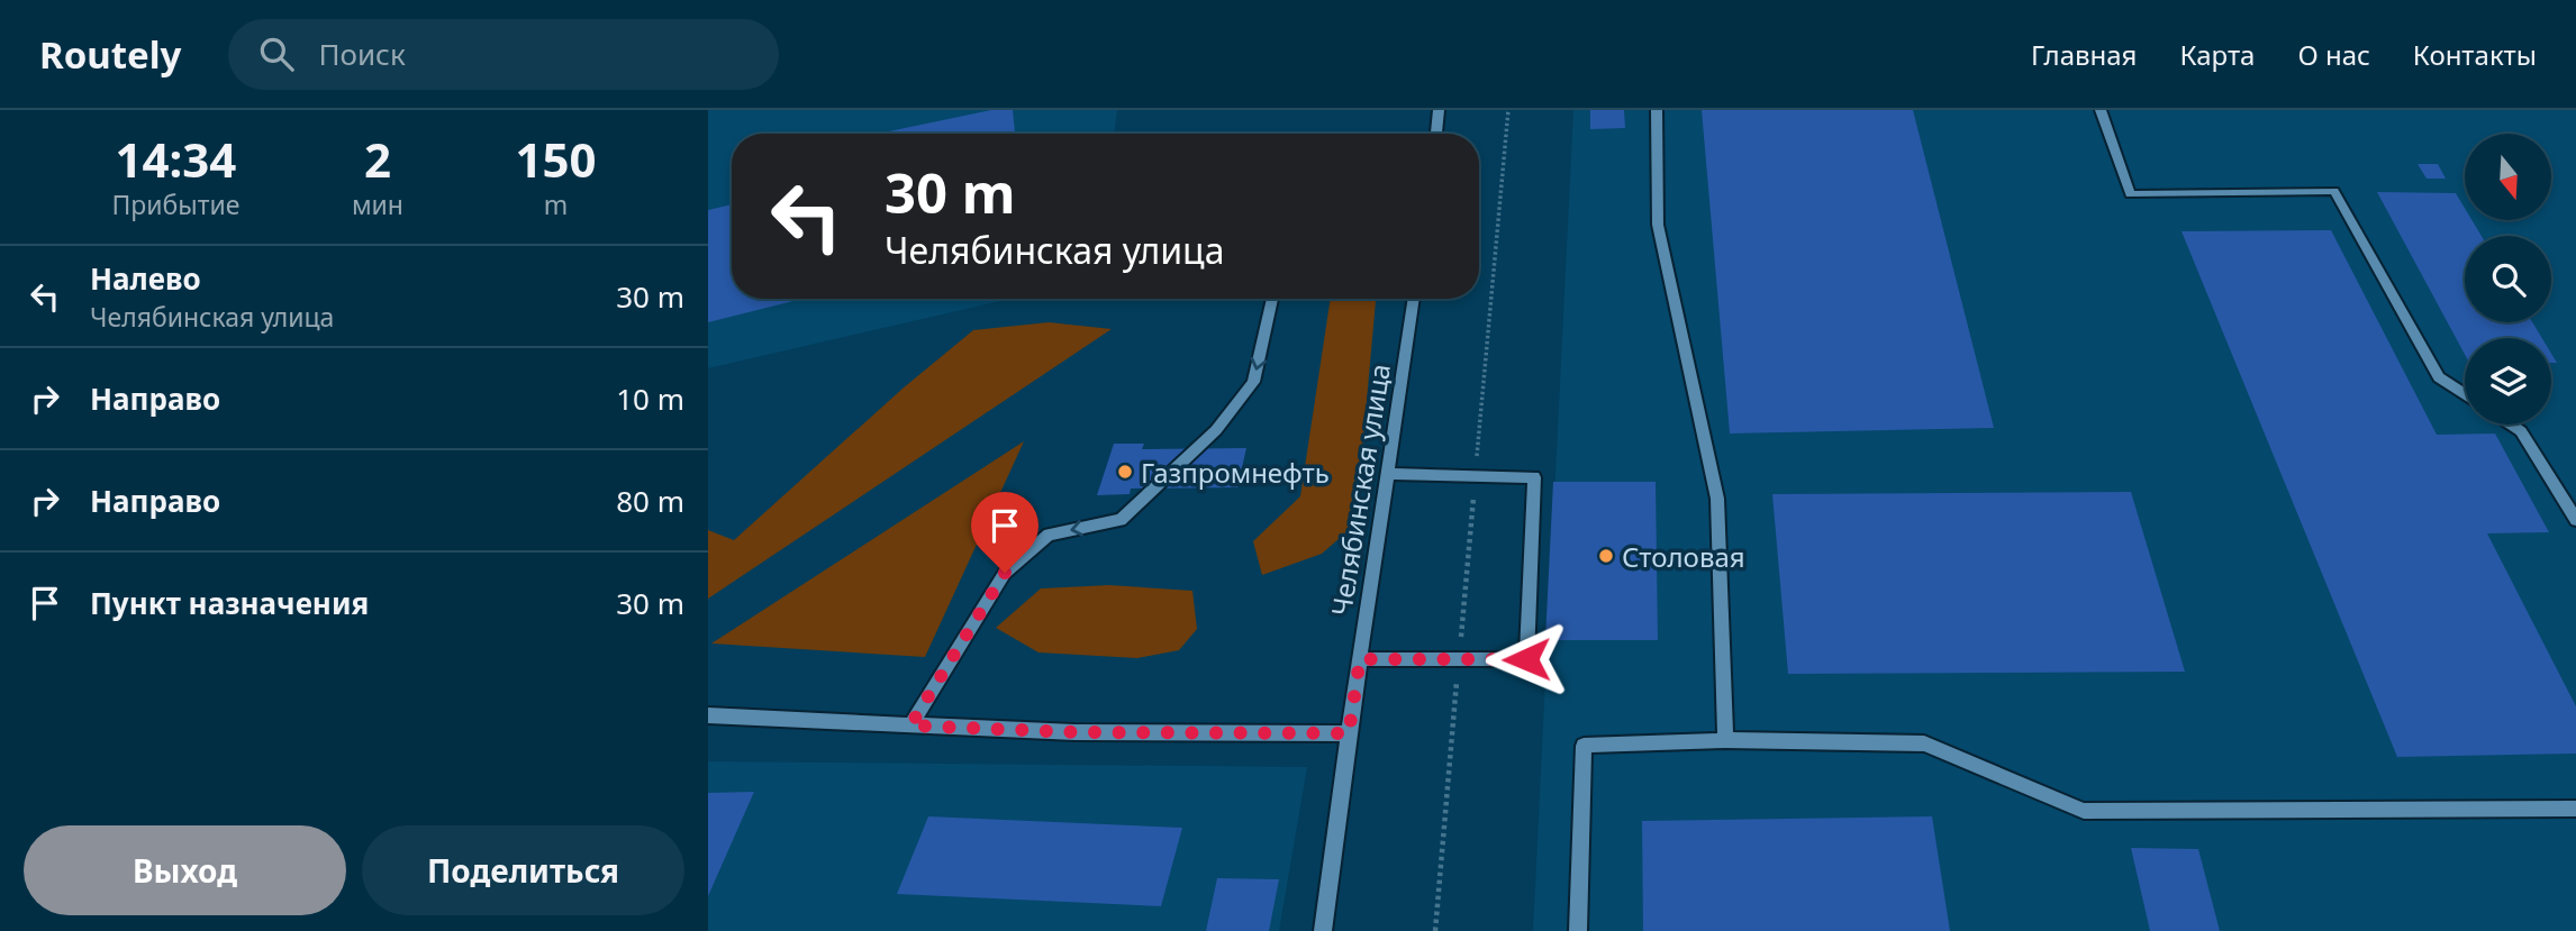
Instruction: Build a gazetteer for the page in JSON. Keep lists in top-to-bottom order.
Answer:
{
  "streets": {
    "street": ["Челябинская улица"]
  },
  "places": ["Газпромнефть", "Столовая"],
  "north": "bottom",
  "page": {
    "header": "Routely",
    "search": "Поиск",
    "nav": [
      "Главная",
      "Карта",
      "О нас",
      "Контакты"
    ],
    "eta": [
      "14:34",
      "Прибытие",
      "2",
      "мин",
      "150",
      "m"
    ],
    "turn": ["30 m", "Челябинская улица"],
    "list": [
      {
        "name": "Налево",
        "note": "Челябинская улица",
        "value": "30 m"
      },
      {
        "name": "Направо",
        "value": "10 m"
      },
      {
        "name": "Направо",
        "value": "80 m"
      },
      {
        "name": "Пункт назначения",
        "value": "30 m"
      }
    ],
    "buttons": ["Выход", "Поделиться"]
  }
}
